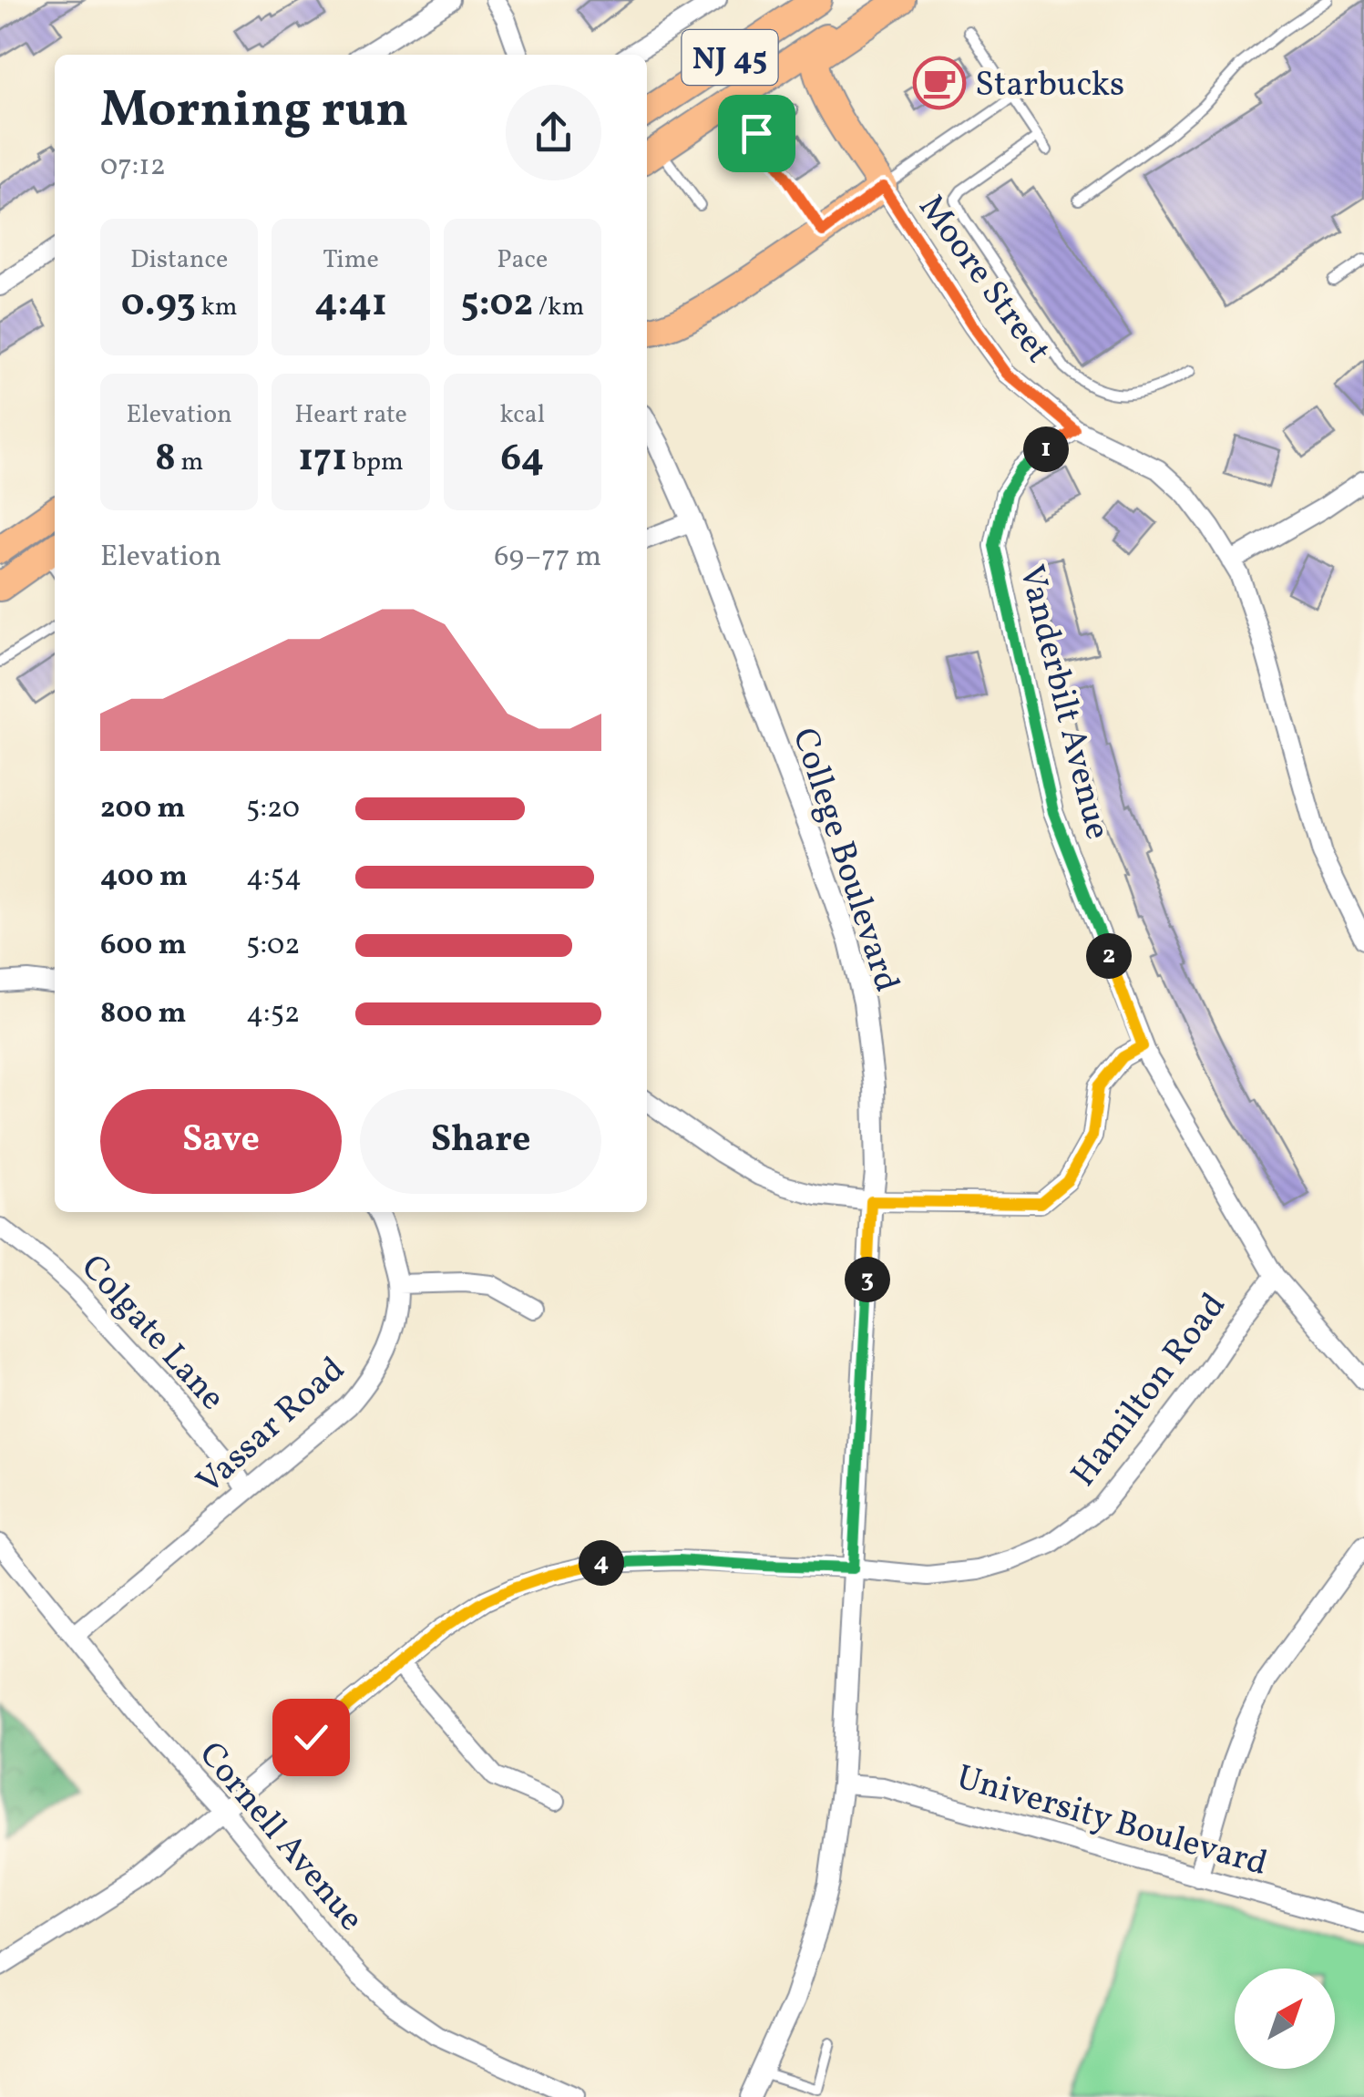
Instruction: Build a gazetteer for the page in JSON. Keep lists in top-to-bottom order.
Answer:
{
  "streets": {
    "main road": ["NJ 45"],
    "street": [
      "Moore Street",
      "Vanderbilt Avenue",
      "College Boulevard",
      "Colgate Lane",
      "Hamilton Road",
      "Vassar Road",
      "University Boulevard",
      "Cornell Avenue"
    ]
  },
  "crossings": [
    ["Moore Street", "Vanderbilt Avenue"],
    ["Vanderbilt Avenue", "Hamilton Road"],
    ["College Boulevard", "Hamilton Road"],
    ["College Boulevard", "University Boulevard"],
    ["Colgate Lane", "Vassar Road"],
    ["Hamilton Road", "Cornell Avenue"],
    ["Vassar Road", "Cornell Avenue"]
  ],
  "places": {
    "cafe": ["Starbucks"]
  },
  "north": "top right",
  "page": {
    "heading": ["Morning run", "07:12"],
    "stats": [
      ["Distance", "0.93 km"],
      ["Time", "4:41"],
      ["Pace", "5:02 /km"],
      ["Elevation", "8 m"],
      ["Heart rate", "171 bpm"],
      ["kcal", "64"]
    ],
    "pins": [
      "1",
      "2",
      "3",
      "4"
    ],
    "chart": ["Elevation", "69–77 m"],
    "list": [
      {
        "name": "200 m",
        "note": "5:20"
      },
      {
        "name": "400 m",
        "note": "4:54"
      },
      {
        "name": "600 m",
        "note": "5:02"
      },
      {
        "name": "800 m",
        "note": "4:52"
      }
    ],
    "buttons": ["Save", "Share"]
  }
}
